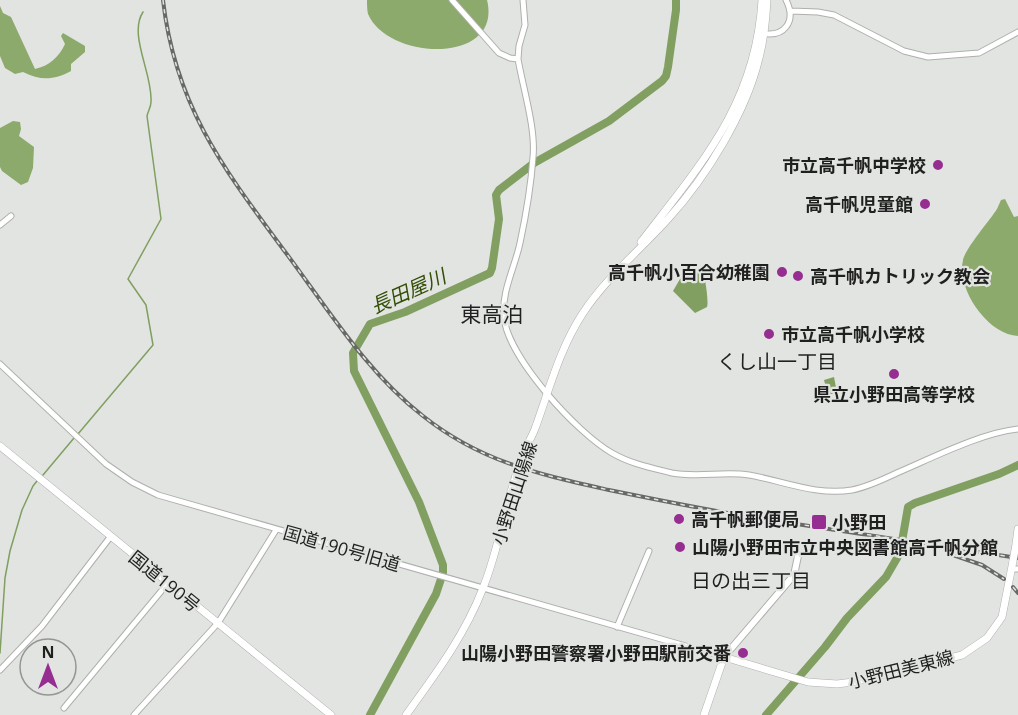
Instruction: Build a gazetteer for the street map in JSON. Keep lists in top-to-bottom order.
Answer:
{
  "streets": {
    "main road": ["小野田山陽線", "国道190号", "小野田美東線"],
    "street": ["国道190号旧道"]
  },
  "crossings": [
    ["小野田山陽線", "国道190号旧道"],
    ["国道190号旧道", "小野田美東線"]
  ],
  "districts": ["東高泊", "くし山一丁目", "日の出三丁目"],
  "water": ["長田屋川"],
  "places": {
    "other": [
      "市立高千帆中学校",
      "高千帆児童館",
      "高千帆小百合幼稚園",
      "高千帆カトリック教会",
      "市立高千帆小学校",
      "県立小野田高等学校",
      "高千帆郵便局",
      "山陽小野田市立中央図書館高千帆分館",
      "山陽小野田警察署小野田駅前交番"
    ],
    "transit": ["小野田"]
  },
  "north": "top"
}
